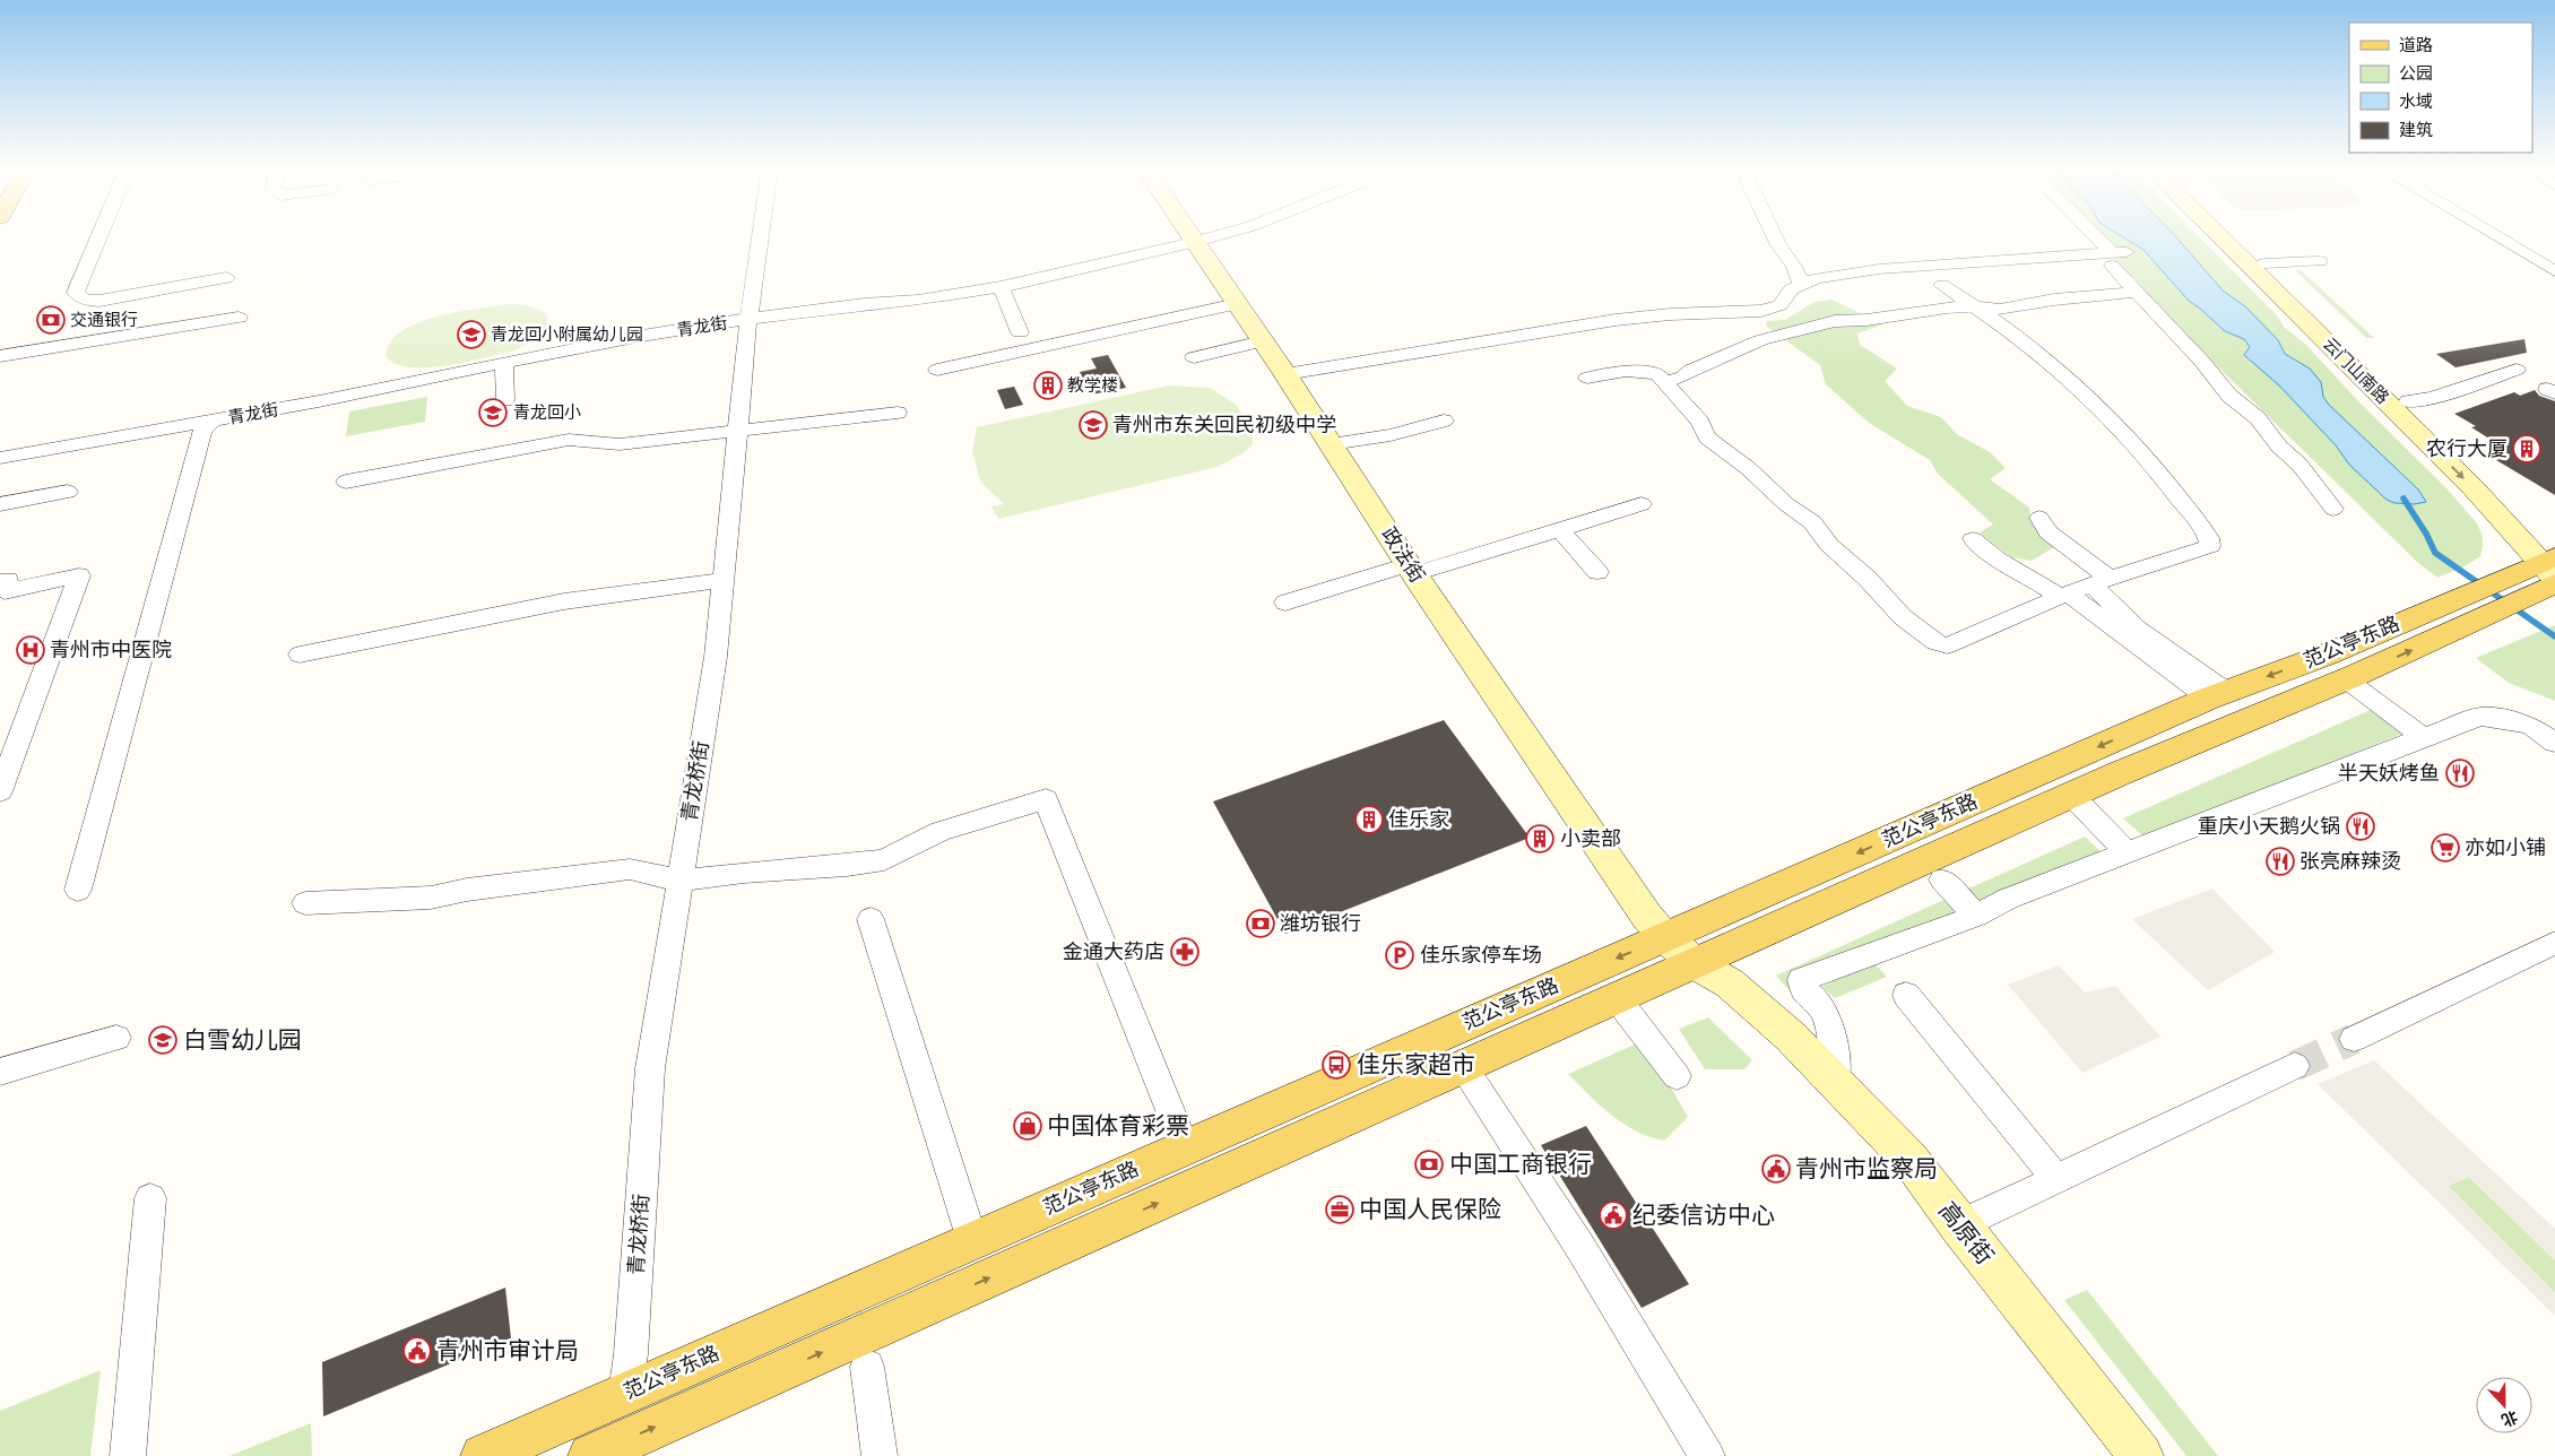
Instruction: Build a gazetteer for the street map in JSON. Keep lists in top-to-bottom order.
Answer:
{
  "streets": {
    "main road": ["范公亭东路"],
    "street": [
      "青龙街",
      "云门山南路",
      "政法街",
      "青龙桥街",
      "高原街"
    ]
  },
  "crossings": [
    ["青龙街", "政法街"],
    ["青龙街", "青龙桥街"],
    ["云门山南路", "范公亭东路"],
    ["政法街", "范公亭东路"],
    ["政法街", "高原街"],
    ["范公亭东路", "青龙桥街"],
    ["范公亭东路", "高原街"]
  ],
  "places": {
    "bank": ["交通银行", "潍坊银行", "中国工商银行"],
    "school or university": [
      "青龙回小附属幼儿园",
      "青龙回小",
      "青州市东关回民初级中学",
      "白雪幼儿园"
    ],
    "building": [
      "教学楼",
      "农行大厦",
      "佳乐家",
      "小卖部"
    ],
    "hospital": ["青州市中医院"],
    "restaurant": ["半天妖烤鱼", "重庆小天鹅火锅", "张亮麻辣烫"],
    "supermarket": ["亦如小铺"],
    "pharmacy": ["金通大药店"],
    "parking": ["佳乐家停车场"],
    "bus stop": ["佳乐家超市"],
    "shop": ["中国体育彩票"],
    "public building": ["青州市监察局", "纪委信访中心", "青州市审计局"],
    "office": ["中国人民保险"]
  },
  "legend": [
    "道路",
    "公园",
    "水域",
    "建筑"
  ],
  "north": "bottom"
}
